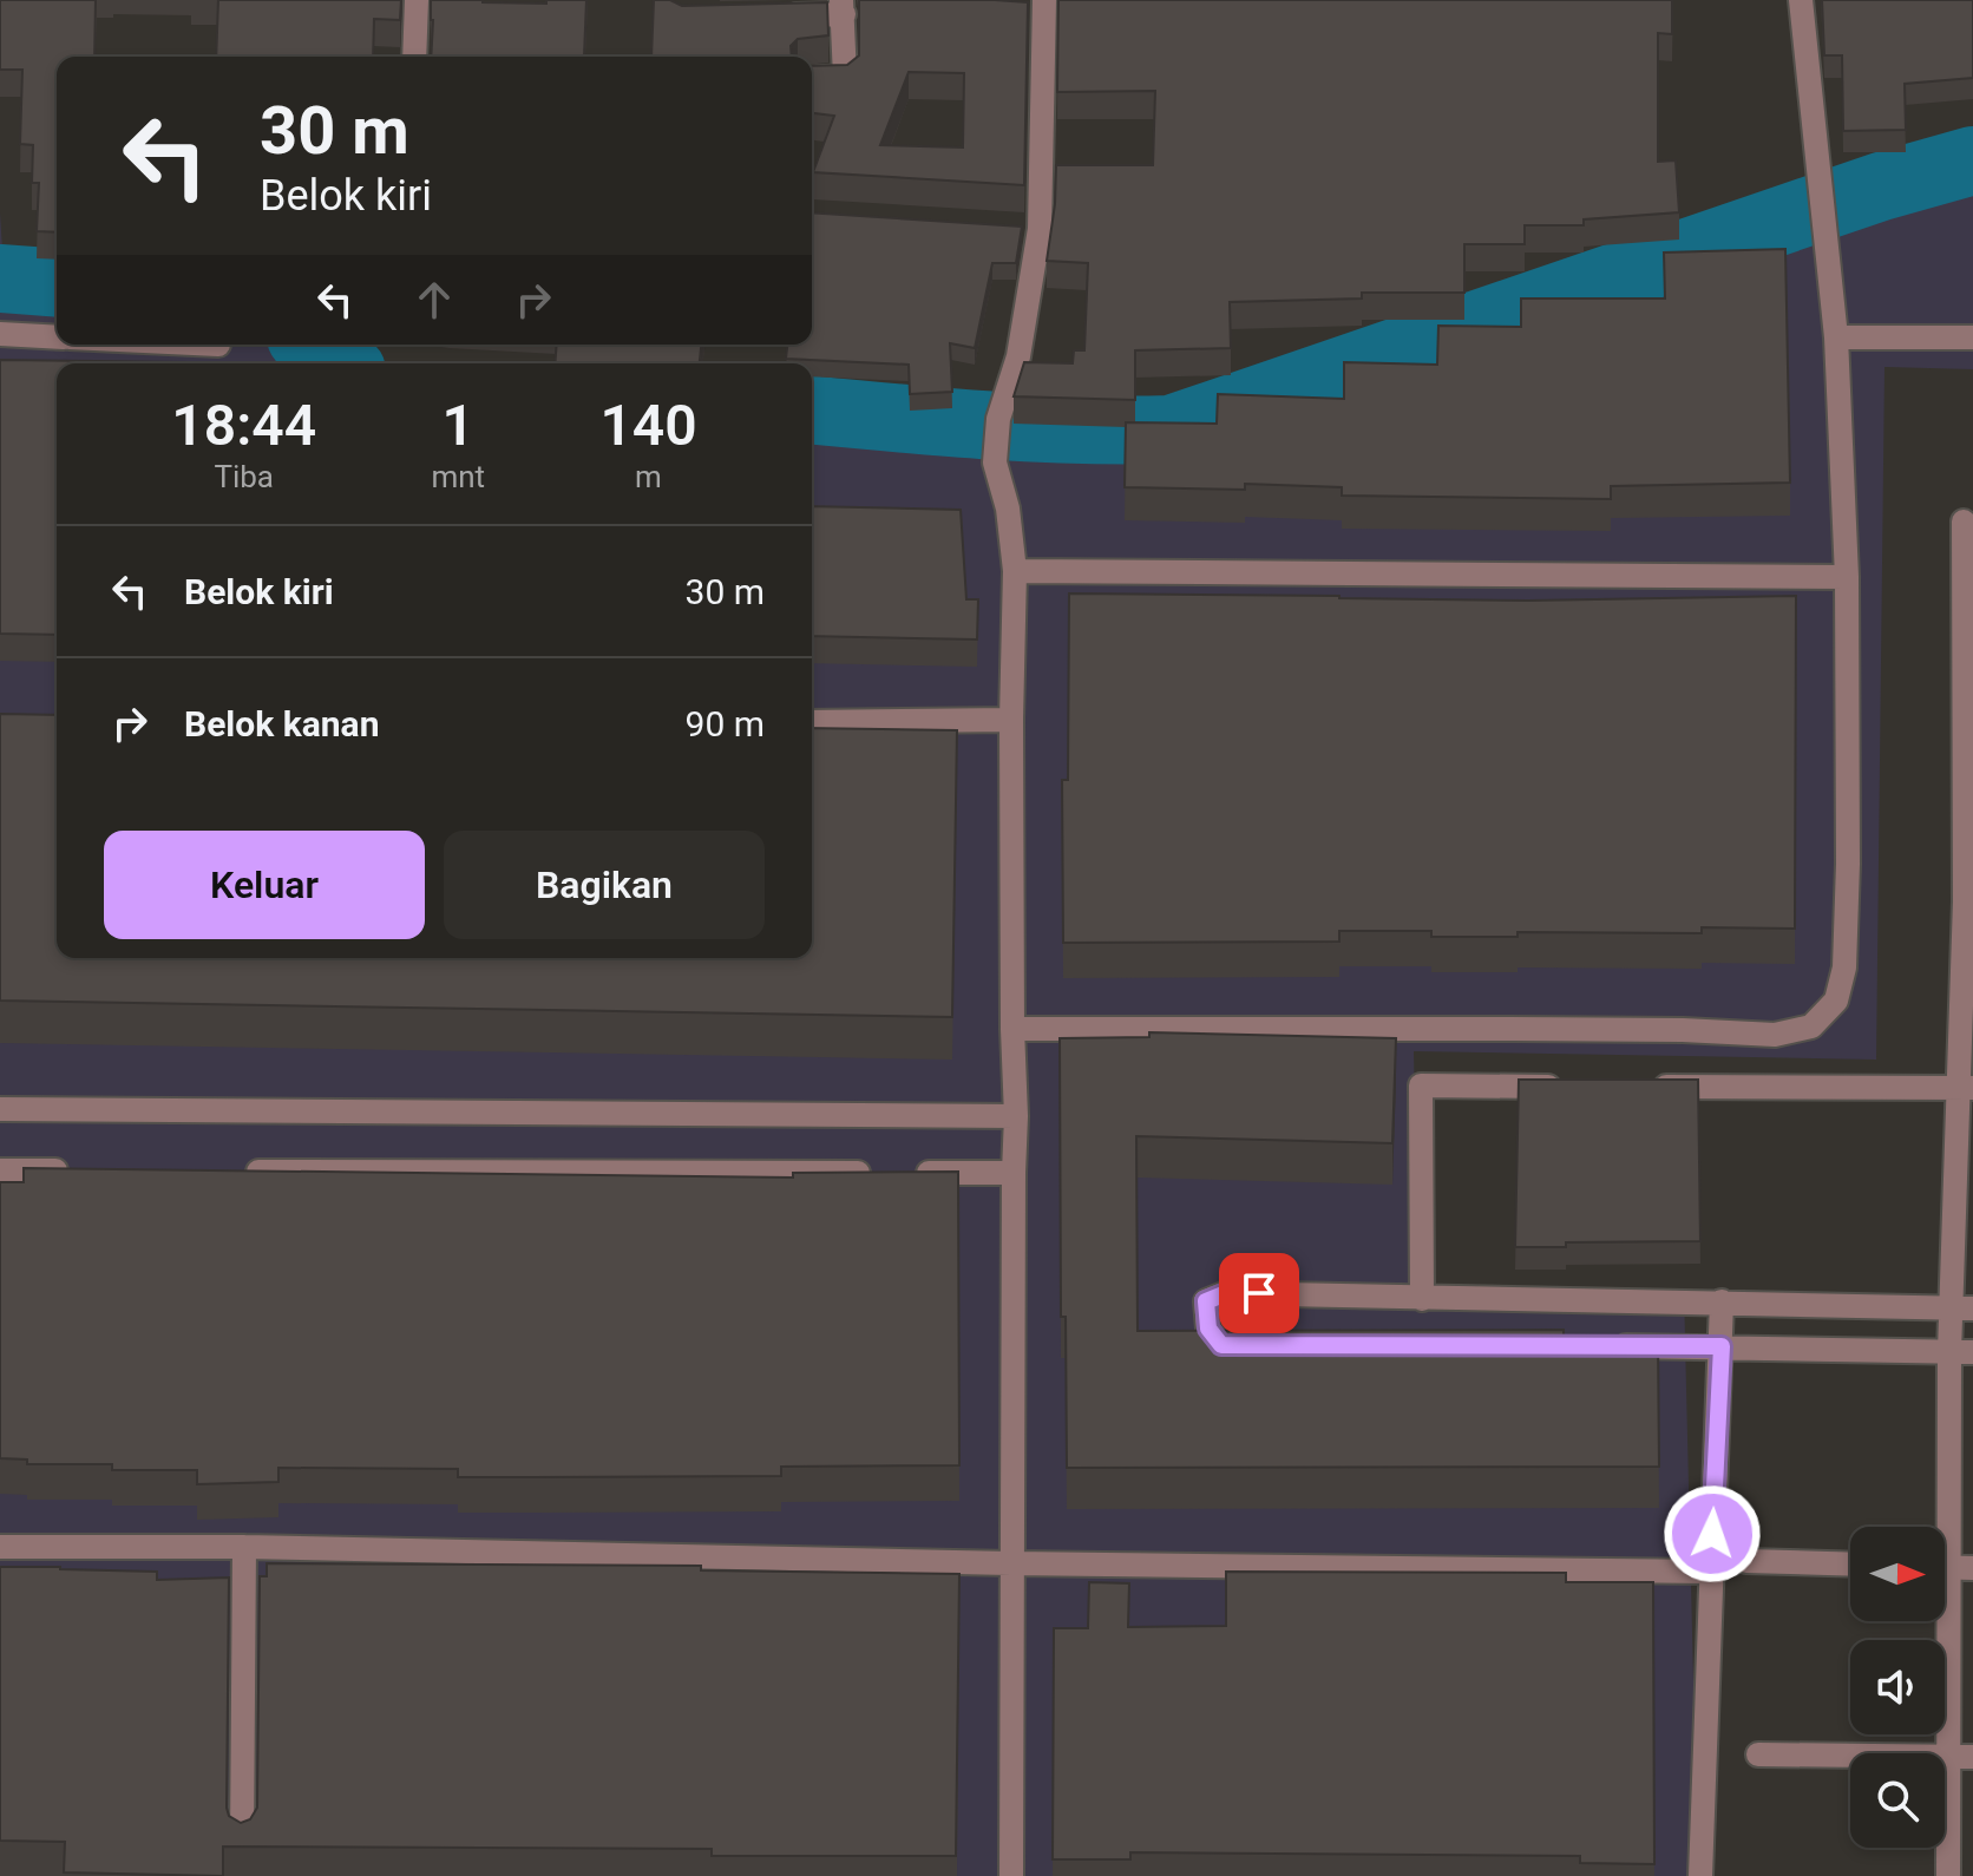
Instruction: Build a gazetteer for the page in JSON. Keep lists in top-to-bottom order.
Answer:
{
  "north": "right",
  "page": {
    "turn": ["30 m", "Belok kiri"],
    "eta": [
      "18:44",
      "Tiba",
      "1",
      "mnt",
      "140",
      "m"
    ],
    "list": [
      {
        "name": "Belok kiri",
        "value": "30 m"
      },
      {
        "name": "Belok kanan",
        "value": "90 m"
      }
    ],
    "buttons": ["Keluar", "Bagikan"]
  }
}
